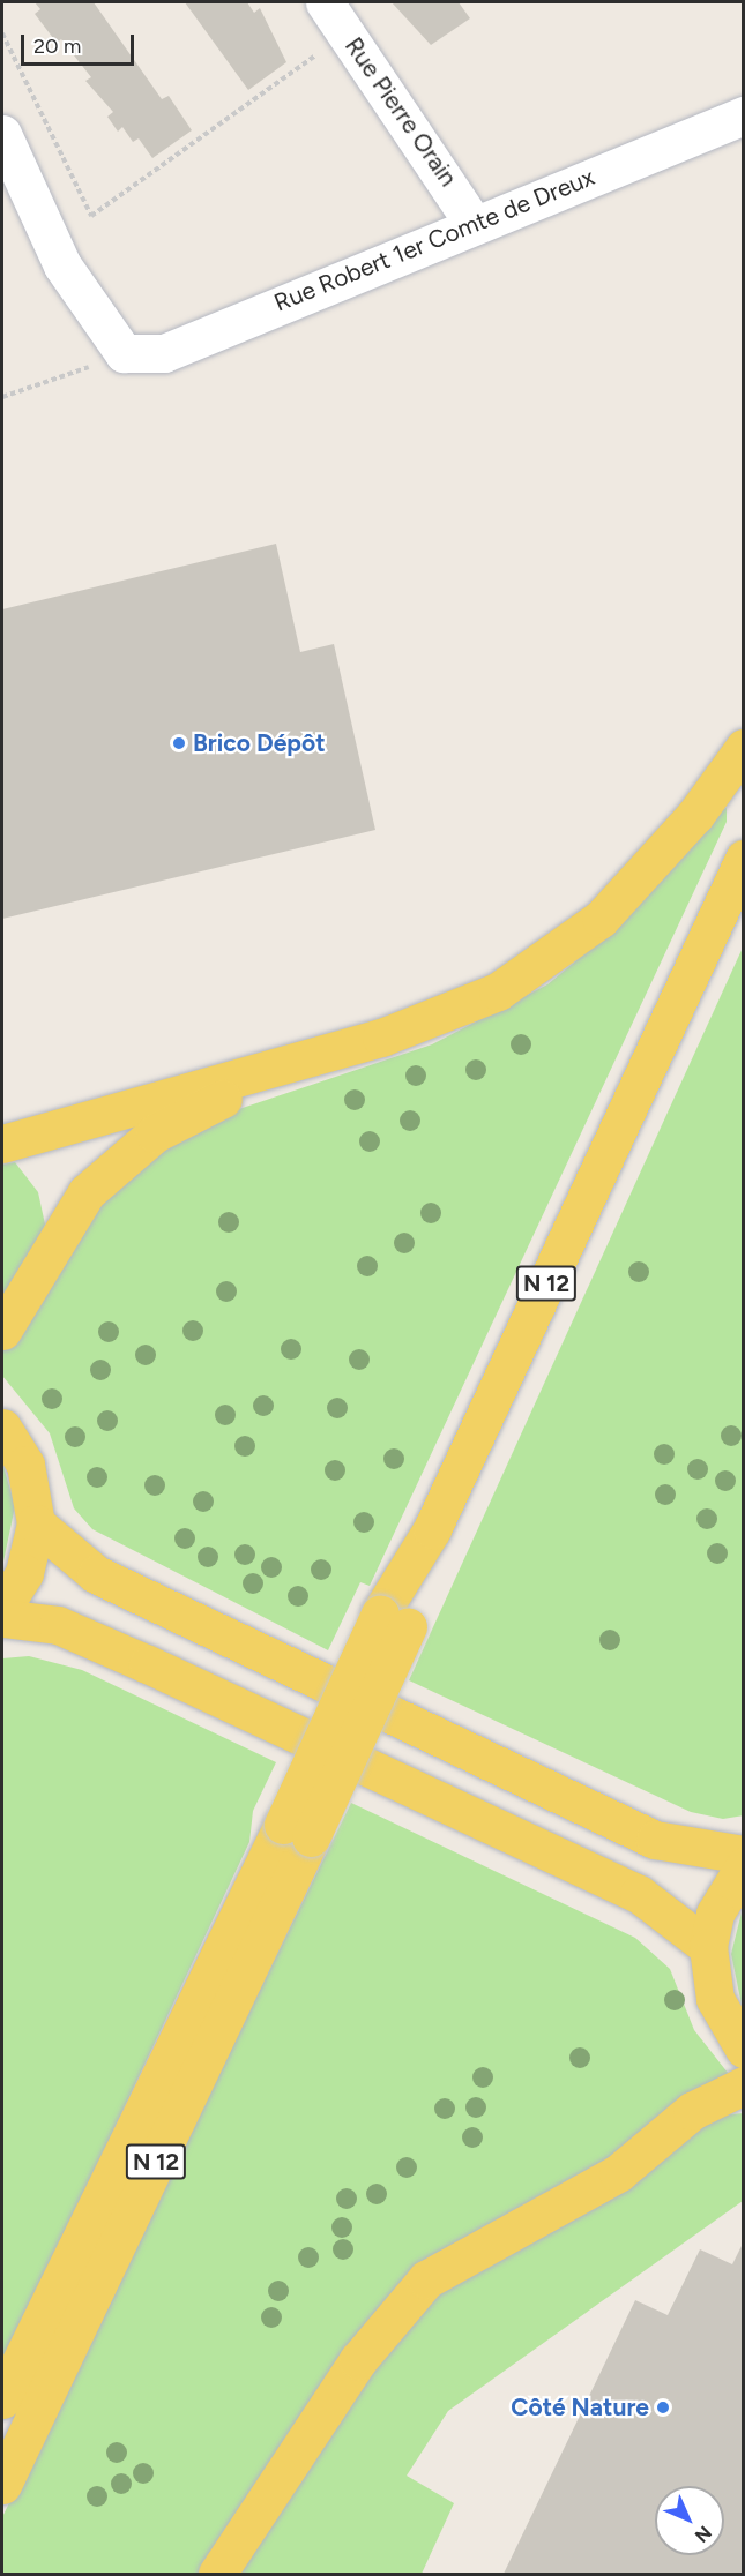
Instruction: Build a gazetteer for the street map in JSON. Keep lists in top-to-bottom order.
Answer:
{
  "streets": {
    "main road": ["N 12"],
    "street": ["Rue Pierre Orain", "Rue Robert 1er Comte de Dreux"]
  },
  "crossings": [
    ["Rue Pierre Orain", "Rue Robert 1er Comte de Dreux"]
  ],
  "places": ["Brico Dépôt", "Côté Nature"],
  "scale_bar": "20 m",
  "north": "bottom right"
}
